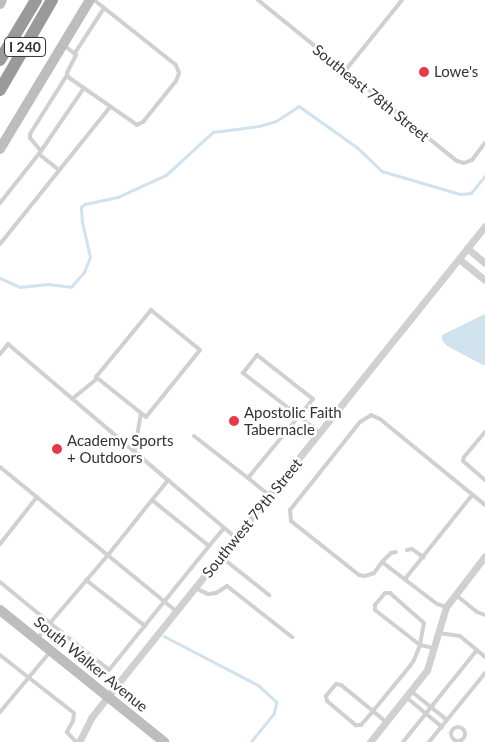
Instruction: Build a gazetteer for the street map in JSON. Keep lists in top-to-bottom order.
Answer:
{
  "streets": {
    "highway": ["I 240"],
    "main road": ["South Walker Avenue"],
    "street": ["Southwest 79th Street"],
    "lane": ["Southeast 78th Street"]
  },
  "crossings": [
    ["Southwest 79th Street", "South Walker Avenue"]
  ],
  "places": ["Lowe's", "Apostolic Faith Tabernacle", "Academy Sports + Outdoors"]
}
